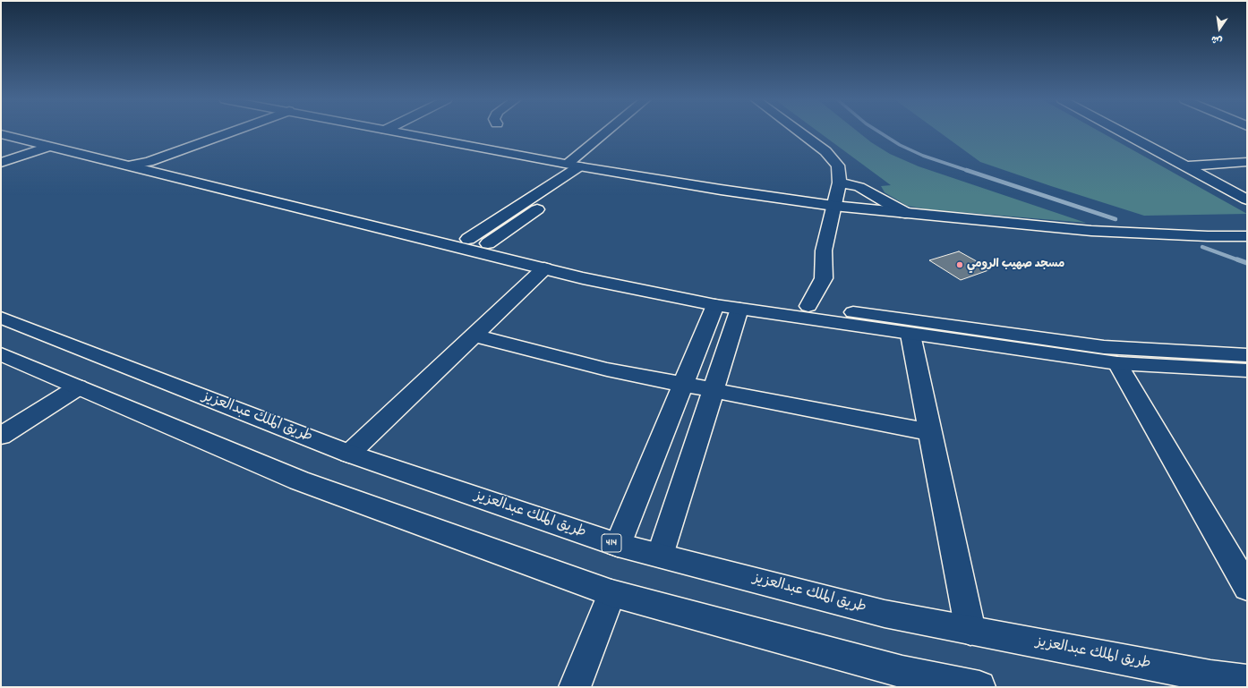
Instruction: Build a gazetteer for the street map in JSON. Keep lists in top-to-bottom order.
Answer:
{
  "streets": {
    "main road": ["طريق الملك عبدالعزيز", "414"]
  },
  "places": ["مسجد صهيب الرومي"],
  "north": "bottom"
}
